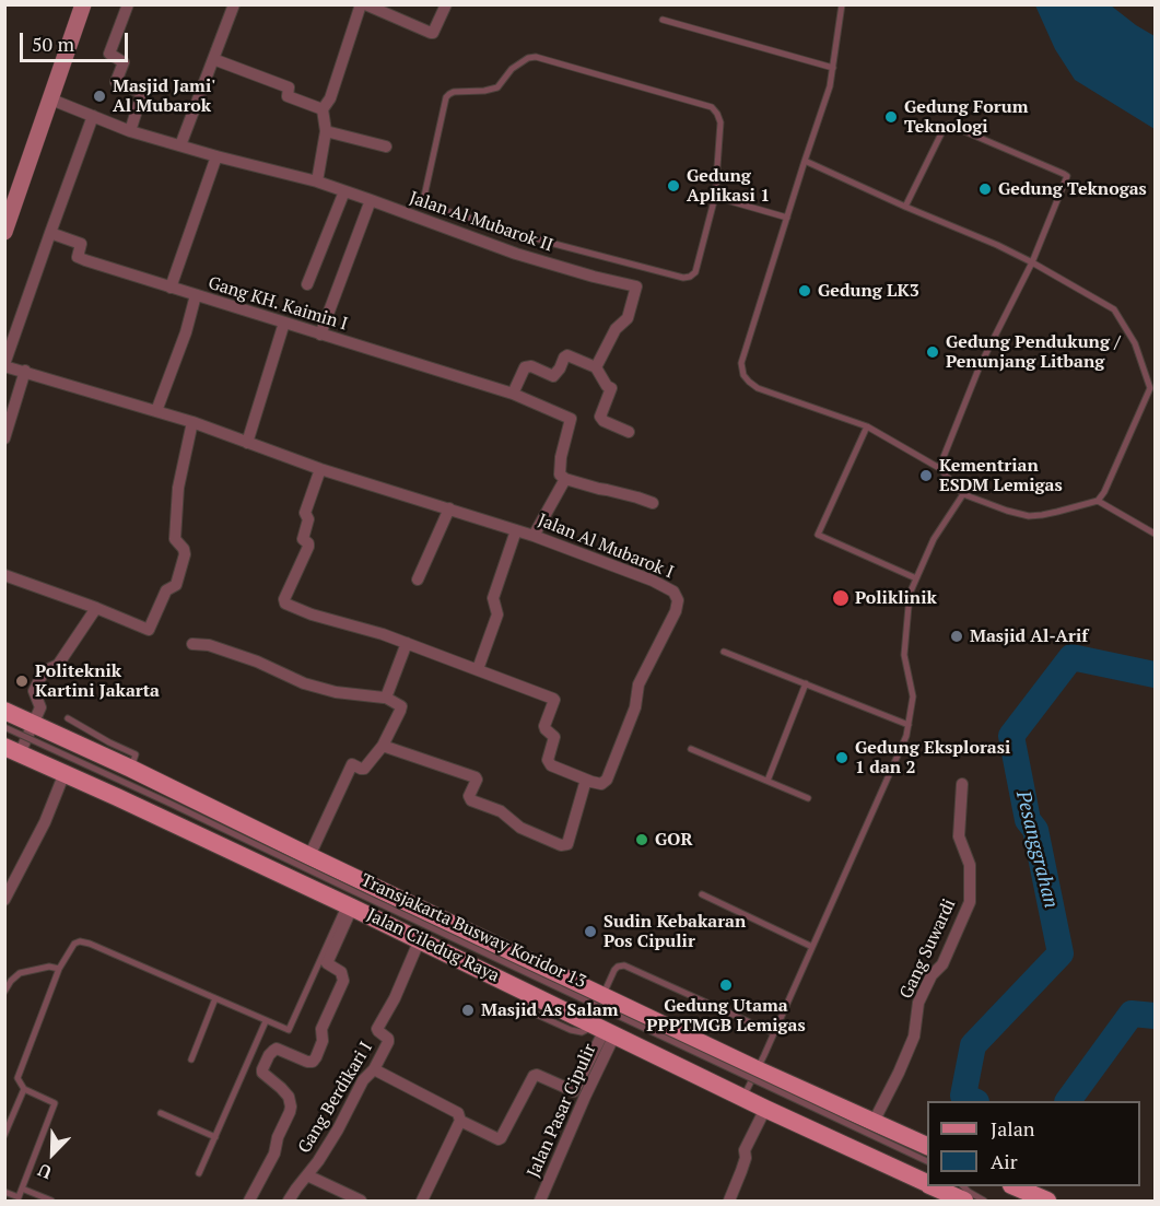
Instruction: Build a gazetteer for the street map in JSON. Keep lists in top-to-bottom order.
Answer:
{
  "streets": {
    "main road": ["Jalan Ciledug Raya"],
    "street": [
      "Jalan Al Mubarok II",
      "Gang KH. Kaimin I",
      "Jalan Al Mubarok I",
      "Gang Suwardi",
      "Gang Berdikari I",
      "Jalan Pasar Cipulir"
    ],
    "lane": ["Transjakarta Busway Koridor 13"]
  },
  "crossings": [
    ["Jalan Ciledug Raya", "Gang Suwardi"],
    ["Jalan Ciledug Raya", "Gang Berdikari I"],
    ["Jalan Ciledug Raya", "Jalan Pasar Cipulir"]
  ],
  "water": ["Pesanggrahan"],
  "places": [
    "Masjid Jami' Al Mubarok",
    "Gedung Forum Teknologi",
    "Gedung Aplikasi 1",
    "Gedung Teknogas",
    "Gedung LK3",
    "Gedung Pendukung / Penunjang Litbang",
    "Kementrian ESDM Lemigas",
    "Poliklinik",
    "Masjid Al-Arif",
    "Politeknik Kartini Jakarta",
    "Gedung Eksplorasi 1 dan 2",
    "GOR",
    "Sudin Kebakaran Pos Cipulir",
    "Gedung Utama PPPTMGB Lemigas",
    "Masjid As Salam"
  ],
  "legend": ["Jalan", "Air"],
  "scale_bar": "50 m",
  "north": "bottom left"
}
